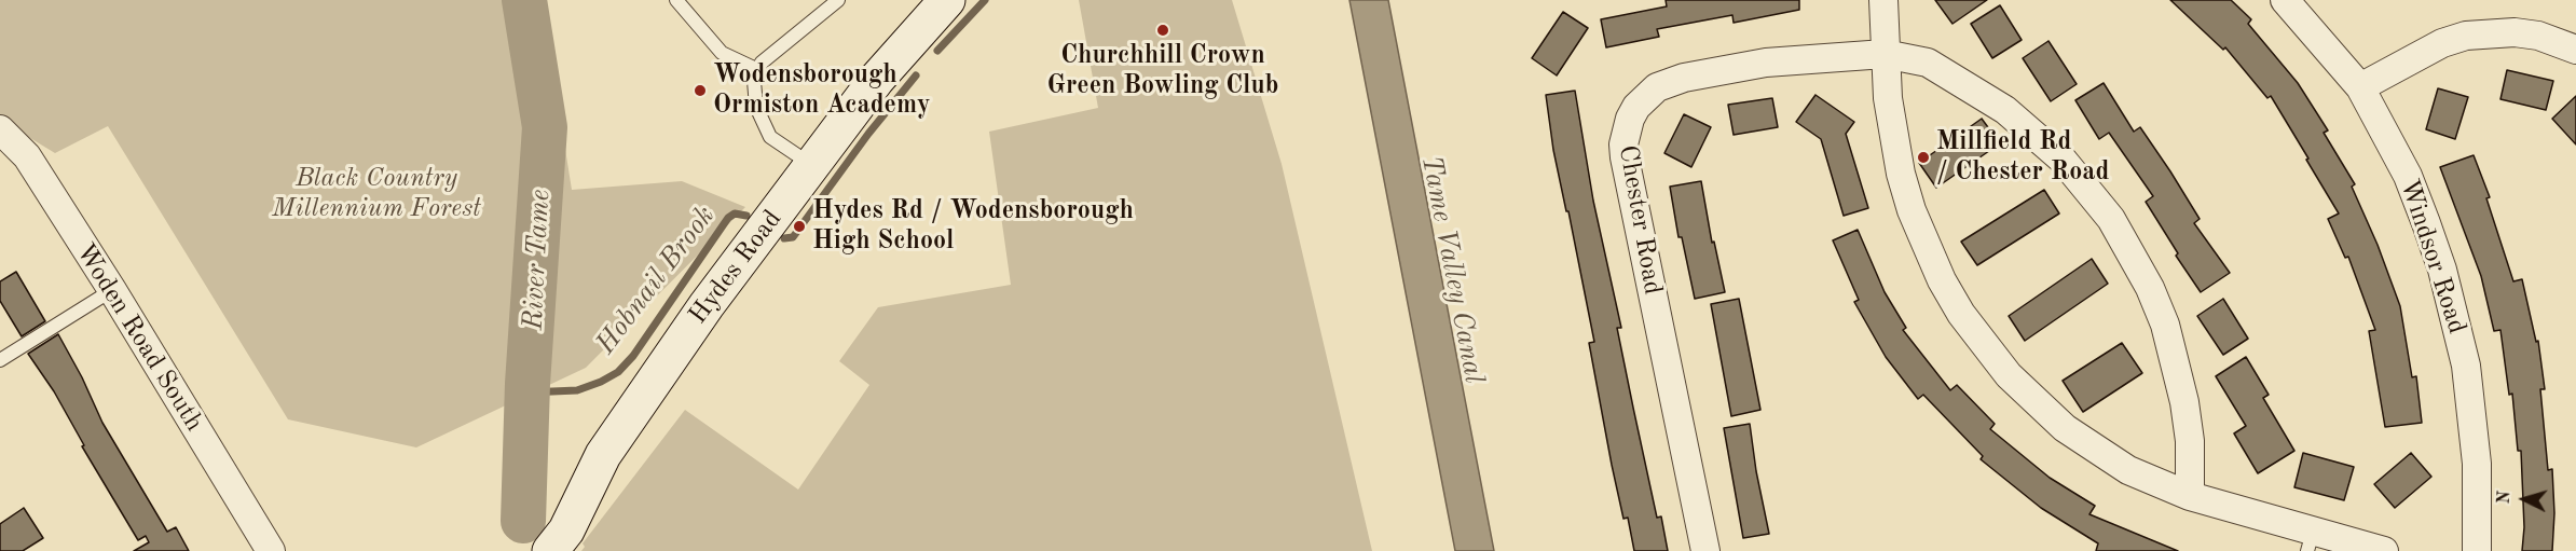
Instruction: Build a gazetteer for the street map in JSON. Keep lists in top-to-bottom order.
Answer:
{
  "streets": {
    "street": [
      "Chester Road",
      "Windsor Road",
      "Hydes Road",
      "Woden Road South"
    ]
  },
  "water": ["River Tame", "Tame Valley Canal", "Hobnail Brook"],
  "parks": ["Black Country Millennium Forest"],
  "places": [
    "Churchhill Crown Green Bowling Club",
    "Wodensborough Ormiston Academy",
    "Millfield Rd / Chester Road",
    "Hydes Rd / Wodensborough High School"
  ],
  "north": "left"
}
